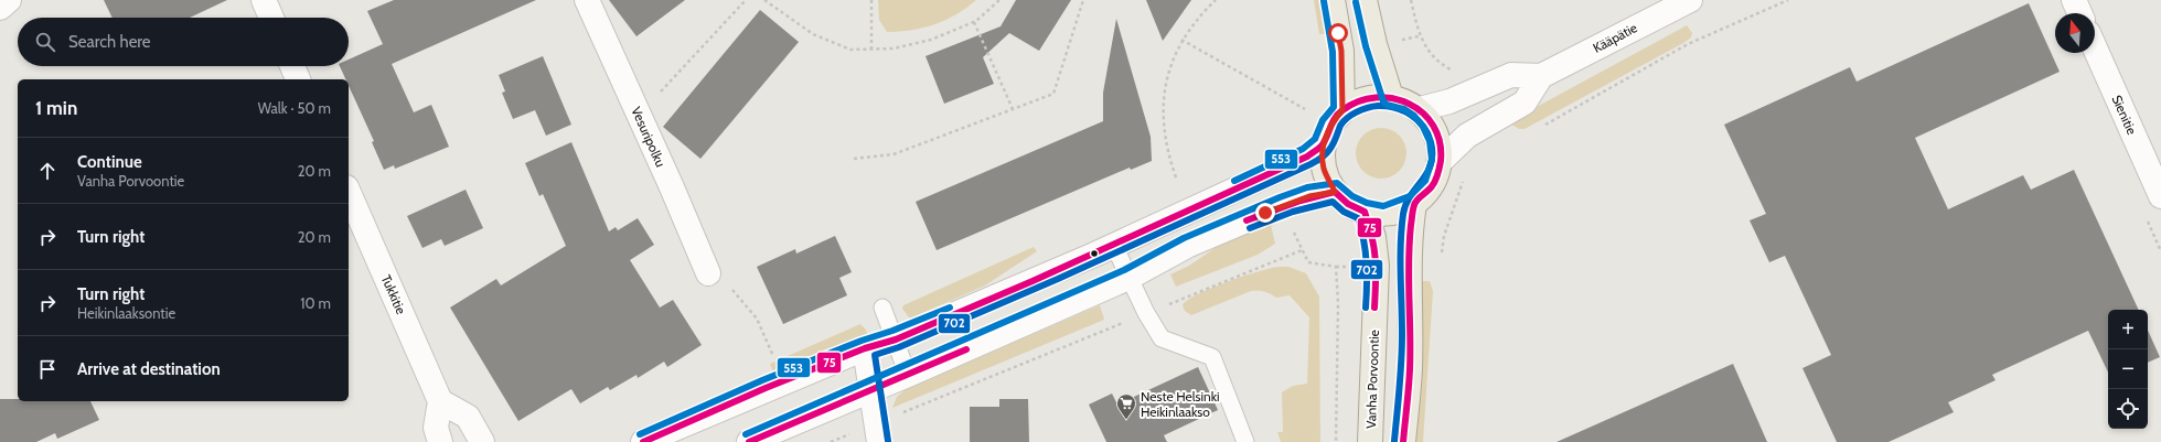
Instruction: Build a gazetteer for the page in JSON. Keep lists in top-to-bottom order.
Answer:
{
  "streets": {
    "main road": ["Vanha Porvoontie"],
    "street": [
      "Kääpätie",
      "Sienitie",
      "Vesuripolku",
      "Tukkitie"
    ]
  },
  "crossings": [
    ["Kääpätie", "Vanha Porvoontie"]
  ],
  "places": {
    "supermarket": ["Neste Helsinki Heikinlaakso"]
  },
  "lines": ["transit line 553", "transit line 75", "transit line 702"],
  "north": "top",
  "page": {
    "search": "Search here",
    "heading": ["1 min", "Walk · 50 m"],
    "list": [
      ["Continue", "Vanha Porvoontie", "20 m"],
      ["Turn right", "20 m"],
      ["Turn right", "Heikinlaaksontie", "10 m"],
      "Arrive at destination"
    ],
    "map_buttons": ["+", "−"]
  }
}
